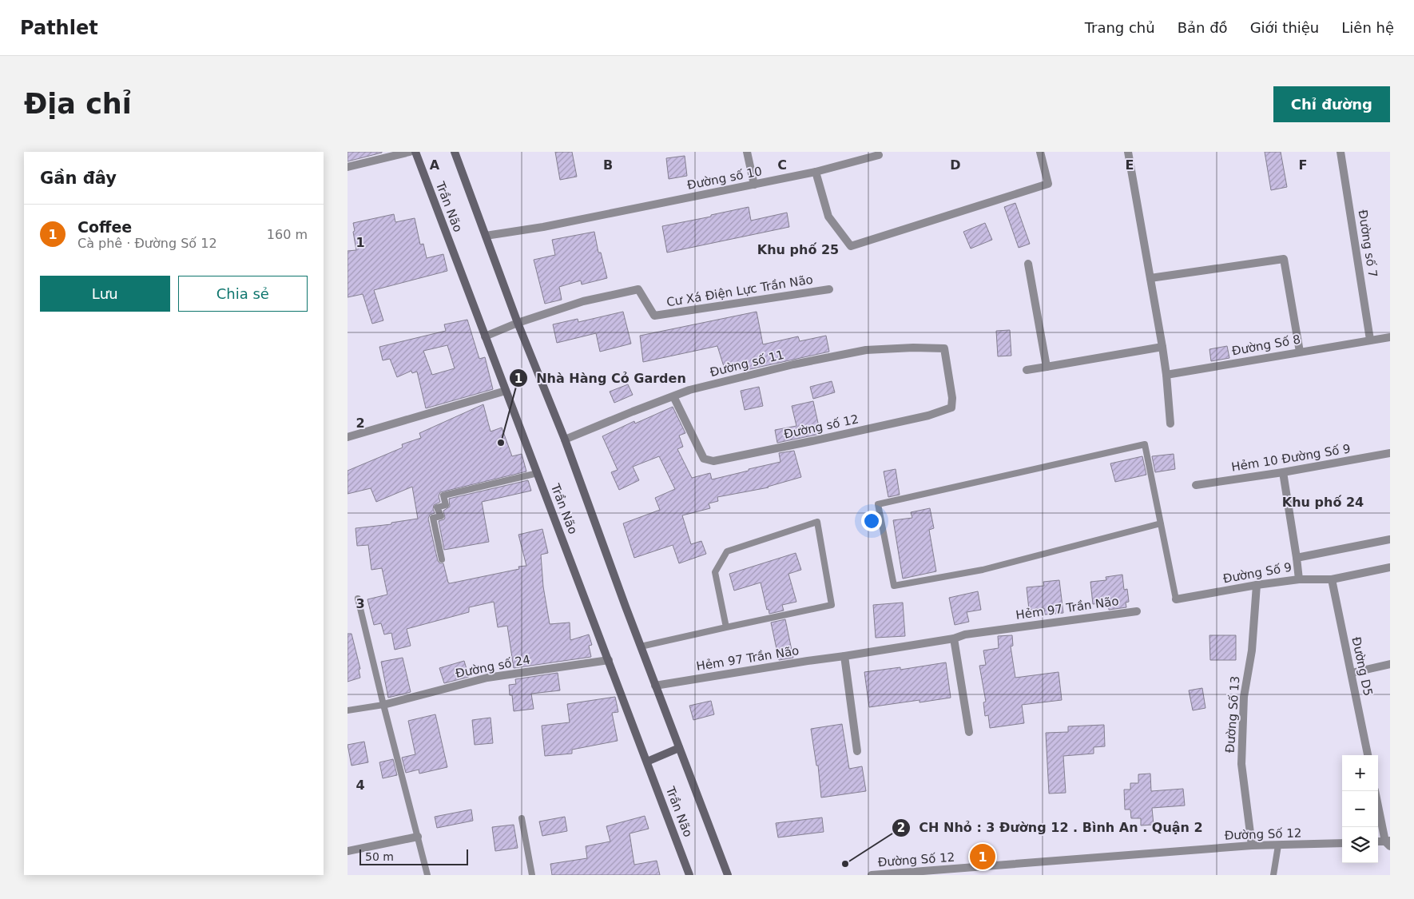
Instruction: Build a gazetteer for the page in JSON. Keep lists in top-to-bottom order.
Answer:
{
  "streets": {
    "main road": ["Trần Não"],
    "street": [
      "Đường số 10",
      "Đường số 7",
      "Cư Xá Điện Lực Trần Não",
      "Đường Số 8",
      "Đường số 11",
      "Đường số 12",
      "Hẻm 10 Đường Số 9",
      "Đường Số 9",
      "Hẻm 97 Trần Não",
      "Đường số 24",
      "Đường D5",
      "Đường Số 13",
      "Đường Số 12"
    ]
  },
  "crossings": [
    ["Đường số 10", "Trần Não"],
    ["Trần Não", "Cư Xá Điện Lực Trần Não"],
    ["Trần Não", "Đường số 11"],
    ["Trần Não", "Hẻm 97 Trần Não"],
    ["Trần Não", "Đường số 24"],
    ["Đường số 7", "Đường Số 8"],
    ["Đường số 11", "Đường số 12"],
    ["Đường Số 9", "Đường Số 13"],
    ["Đường Số 13", "Đường Số 12"]
  ],
  "districts": ["Khu phố 25", "Khu phố 24"],
  "places": ["Nhà Hàng Cỏ Garden", "CH Nhỏ : 3 Đường 12 . Bình An . Quận 2"],
  "scale_bar": "50 m",
  "page": {
    "header": "Pathlet",
    "nav": [
      "Trang chủ",
      "Bản đồ",
      "Giới thiệu",
      "Liên hệ"
    ],
    "buttons": [
      "Chỉ đường",
      ["Lưu", "Chia sẻ"]
    ],
    "title": "Địa chỉ",
    "heading": "Gần đây",
    "list": [
      {
        "mark": "1",
        "name": "Coffee",
        "note": "Cà phê · Đường Số 12",
        "value": "160 m"
      }
    ],
    "map_buttons": ["+", "−"],
    "pins": "1",
    "scale": "50 m"
  },
  "grid": {
    "columns": [
      "A",
      "B",
      "C",
      "D",
      "E",
      "F"
    ],
    "rows": [
      "1",
      "2",
      "3",
      "4"
    ]
  }
}
